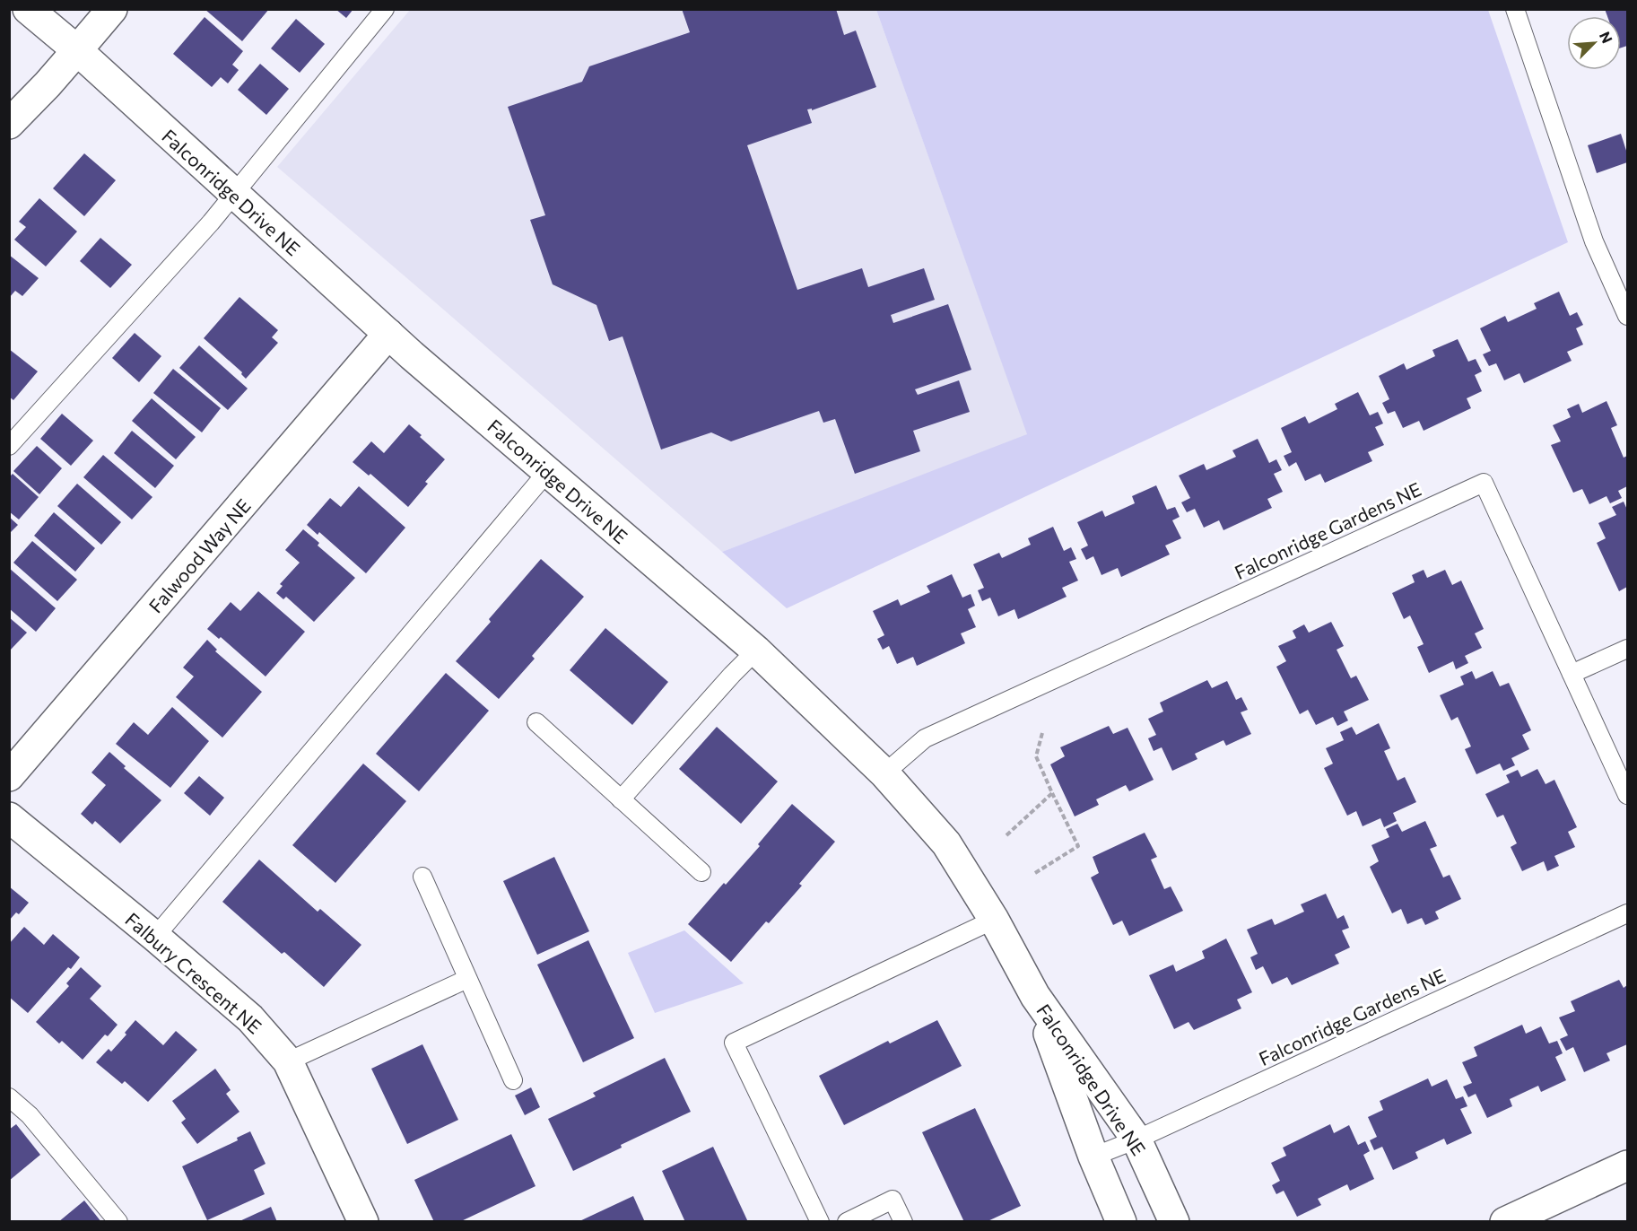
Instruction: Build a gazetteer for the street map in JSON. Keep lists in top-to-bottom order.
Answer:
{
  "streets": {
    "street": ["Falconridge Drive NE", "Falwood Way NE", "Falbury Crescent NE"],
    "lane": ["Falconridge Gardens NE"]
  },
  "crossings": [
    ["Falconridge Drive NE", "Falconridge Gardens NE"],
    ["Falconridge Drive NE", "Falwood Way NE"]
  ],
  "north": "top right"
}
